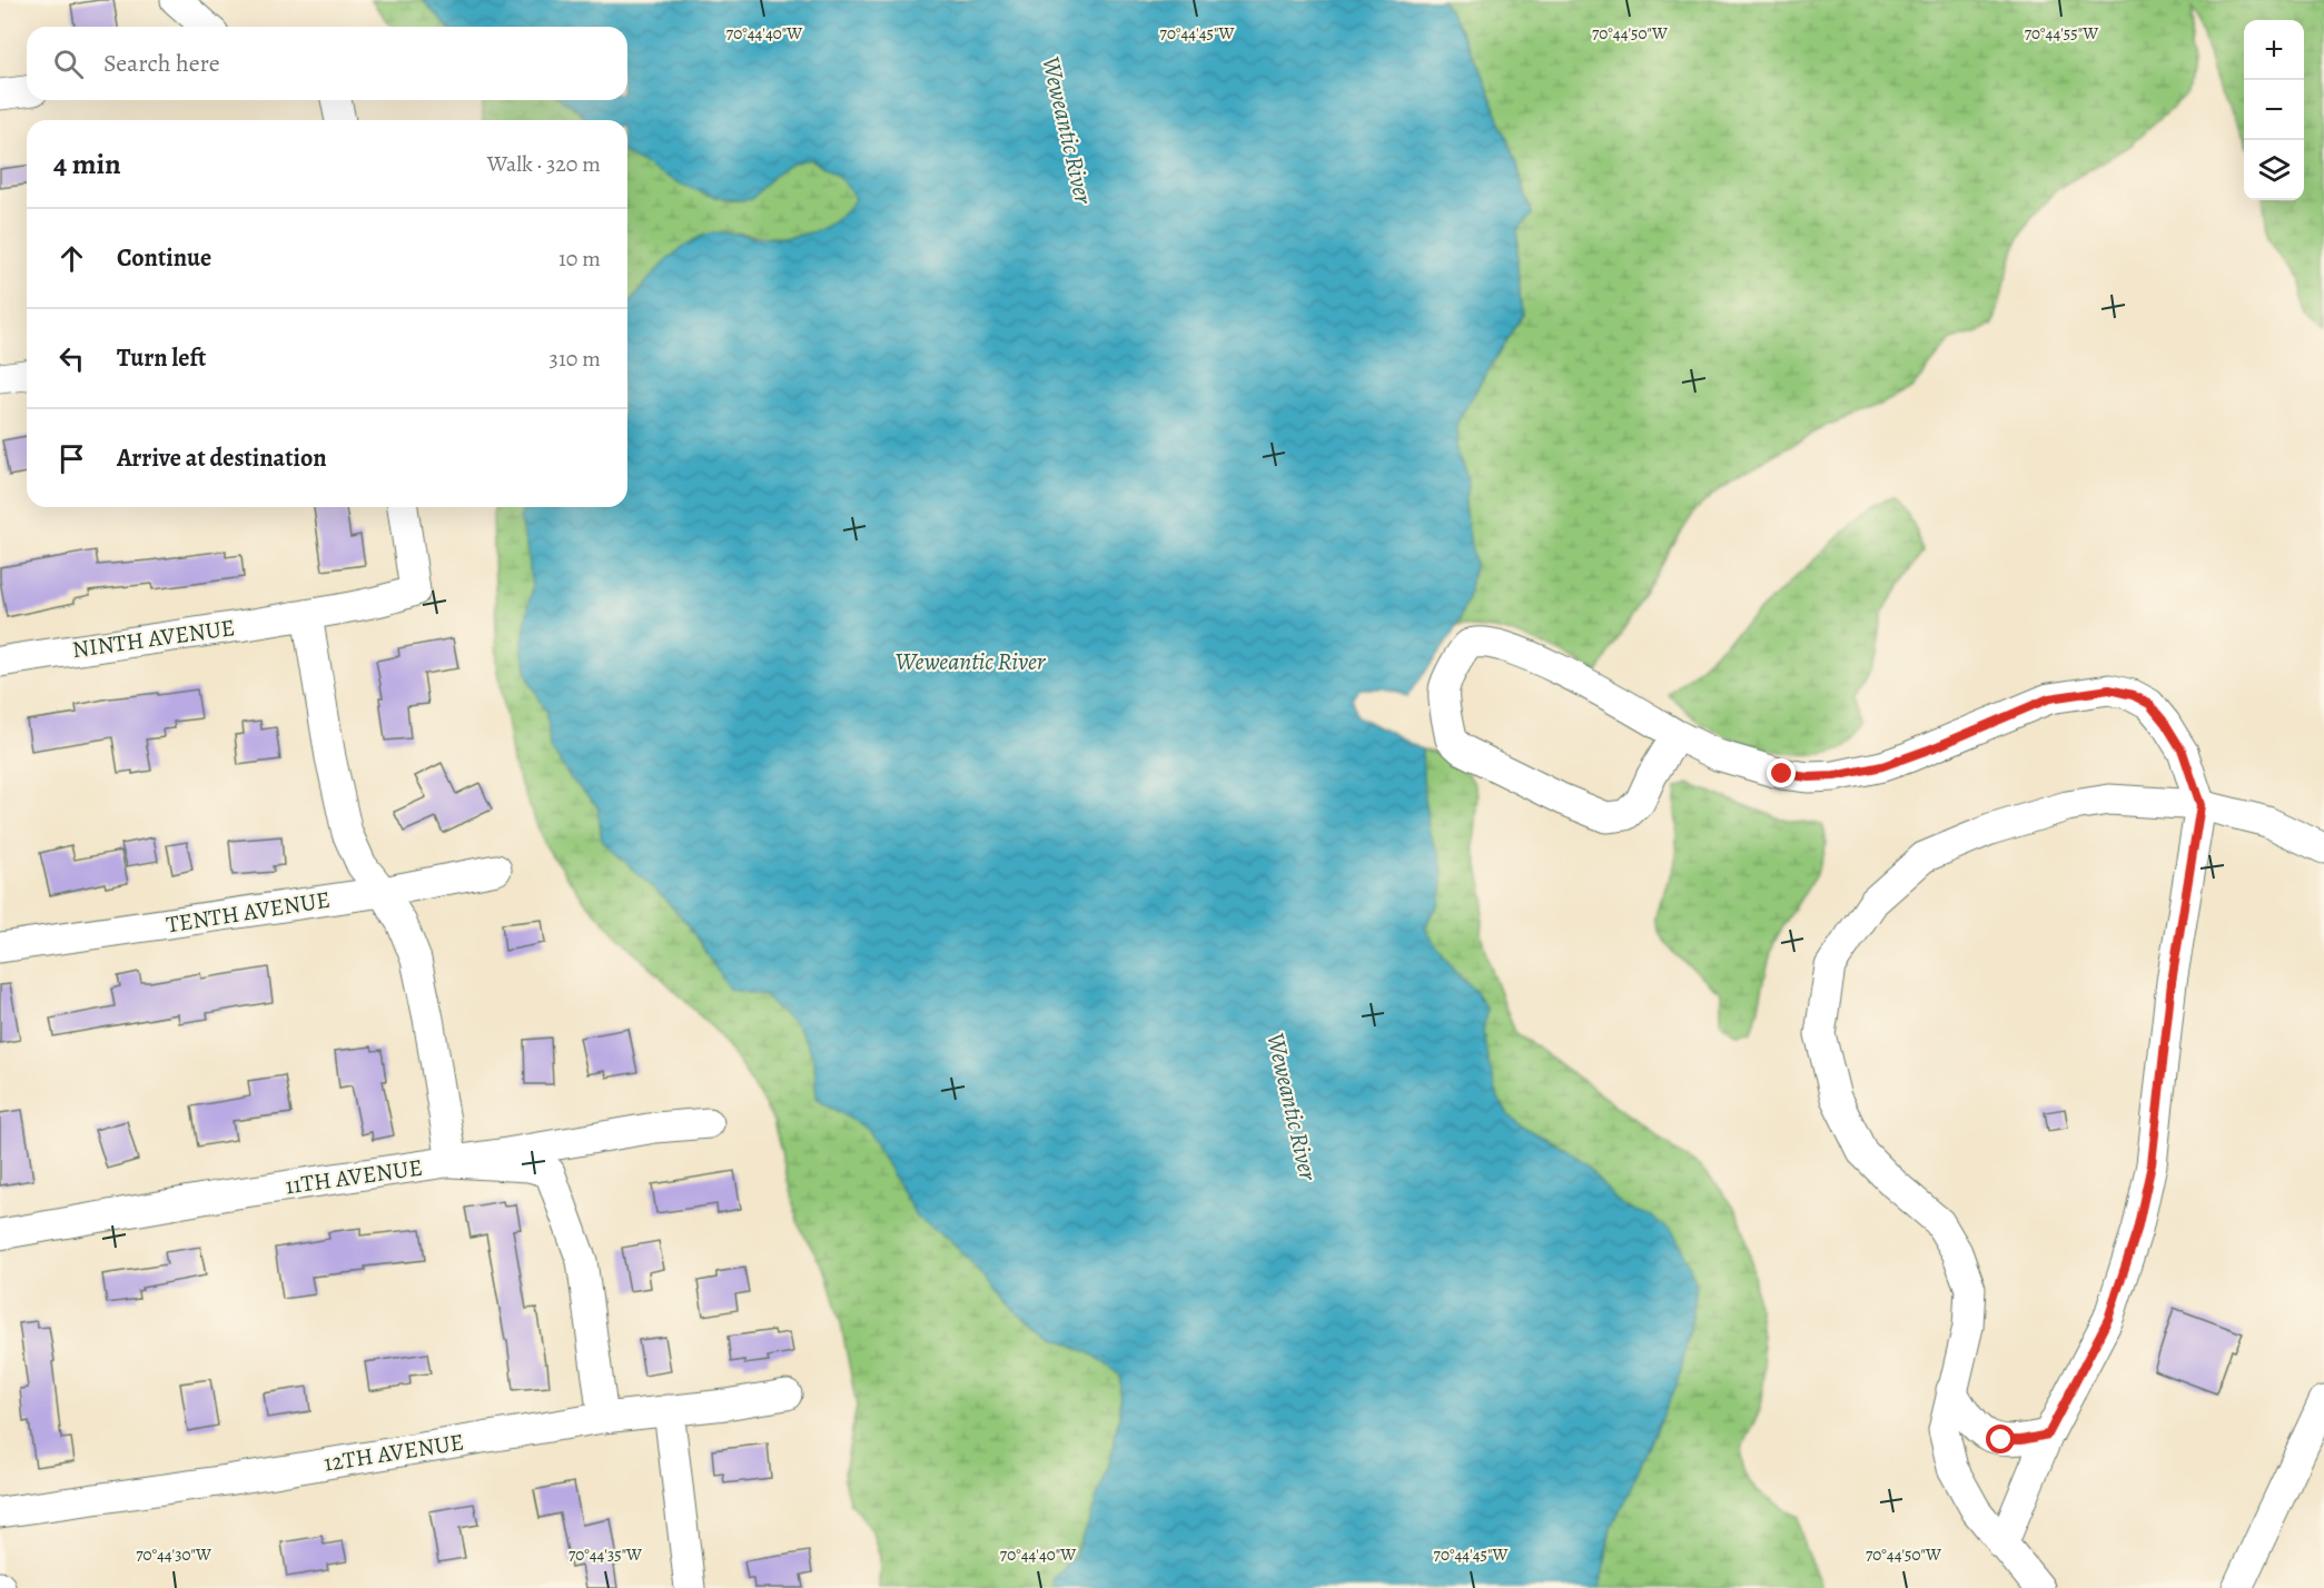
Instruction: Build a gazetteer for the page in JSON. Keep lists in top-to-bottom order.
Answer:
{
  "streets": {
    "street": [
      "NINTH AVENUE",
      "TENTH AVENUE",
      "11TH AVENUE",
      "12TH AVENUE"
    ]
  },
  "water": ["Weweantic River"],
  "page": {
    "map_buttons": ["+", "−"],
    "search": "Search here",
    "heading": ["4 min", "Walk · 320 m"],
    "list": [
      ["Continue", "10 m"],
      ["Turn left", "310 m"],
      "Arrive at destination"
    ]
  },
  "coordinates": [
    "70°44'40\"W",
    "70°44'45\"W",
    "70°44'50\"W",
    "70°44'55\"W",
    "70°44'30\"W",
    "70°44'35\"W"
  ]
}
